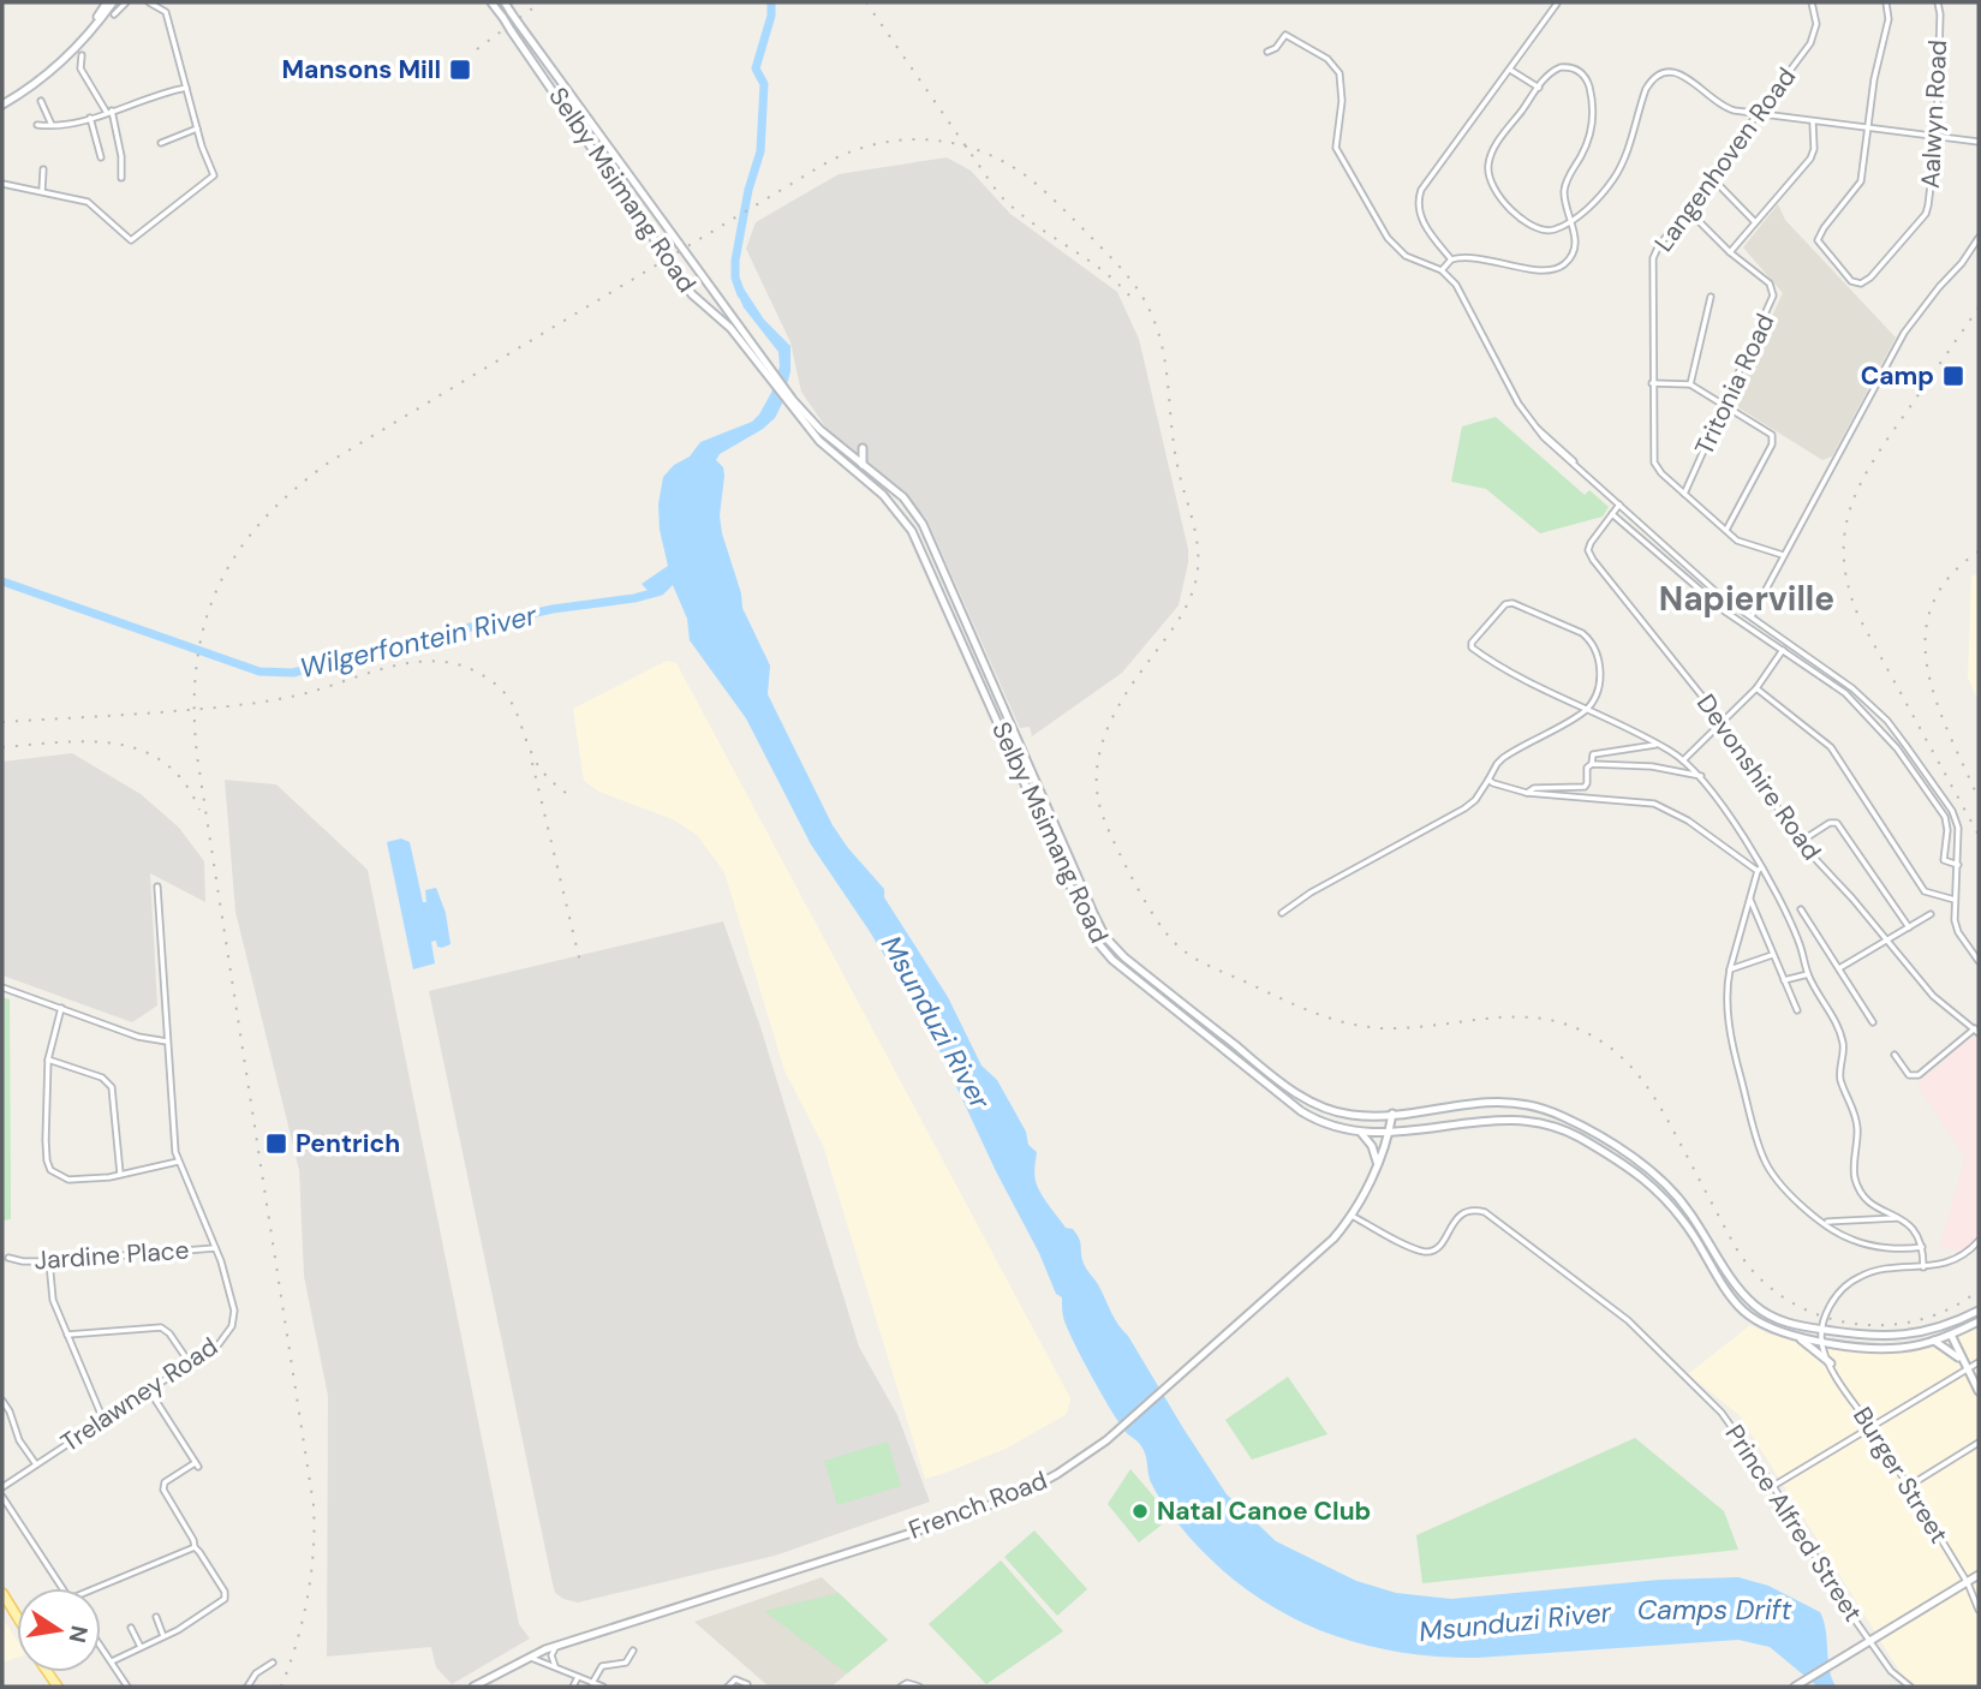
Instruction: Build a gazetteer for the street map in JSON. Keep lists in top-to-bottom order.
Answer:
{
  "streets": {
    "main road": ["Selby Msimang Road", "French Road"],
    "street": [
      "Aalwyn Road",
      "Langenhoven Road",
      "Tritonia Road",
      "Devonshire Road",
      "Jardine Place",
      "Trelawney Road",
      "Burger Street",
      "Prince Alfred Street"
    ]
  },
  "crossings": [
    ["Langenhoven Road", "Tritonia Road"],
    ["Selby Msimang Road", "Burger Street"],
    ["Selby Msimang Road", "French Road"],
    ["Jardine Place", "Trelawney Road"],
    ["French Road", "Prince Alfred Street"]
  ],
  "districts": ["Napierville"],
  "water": ["Wilgerfontein River", "Msunduzi River", "Camps Drift"],
  "places": {
    "transit": ["Mansons Mill", "Camp", "Pentrich"],
    "other": ["Natal Canoe Club"]
  },
  "north": "right"
}
